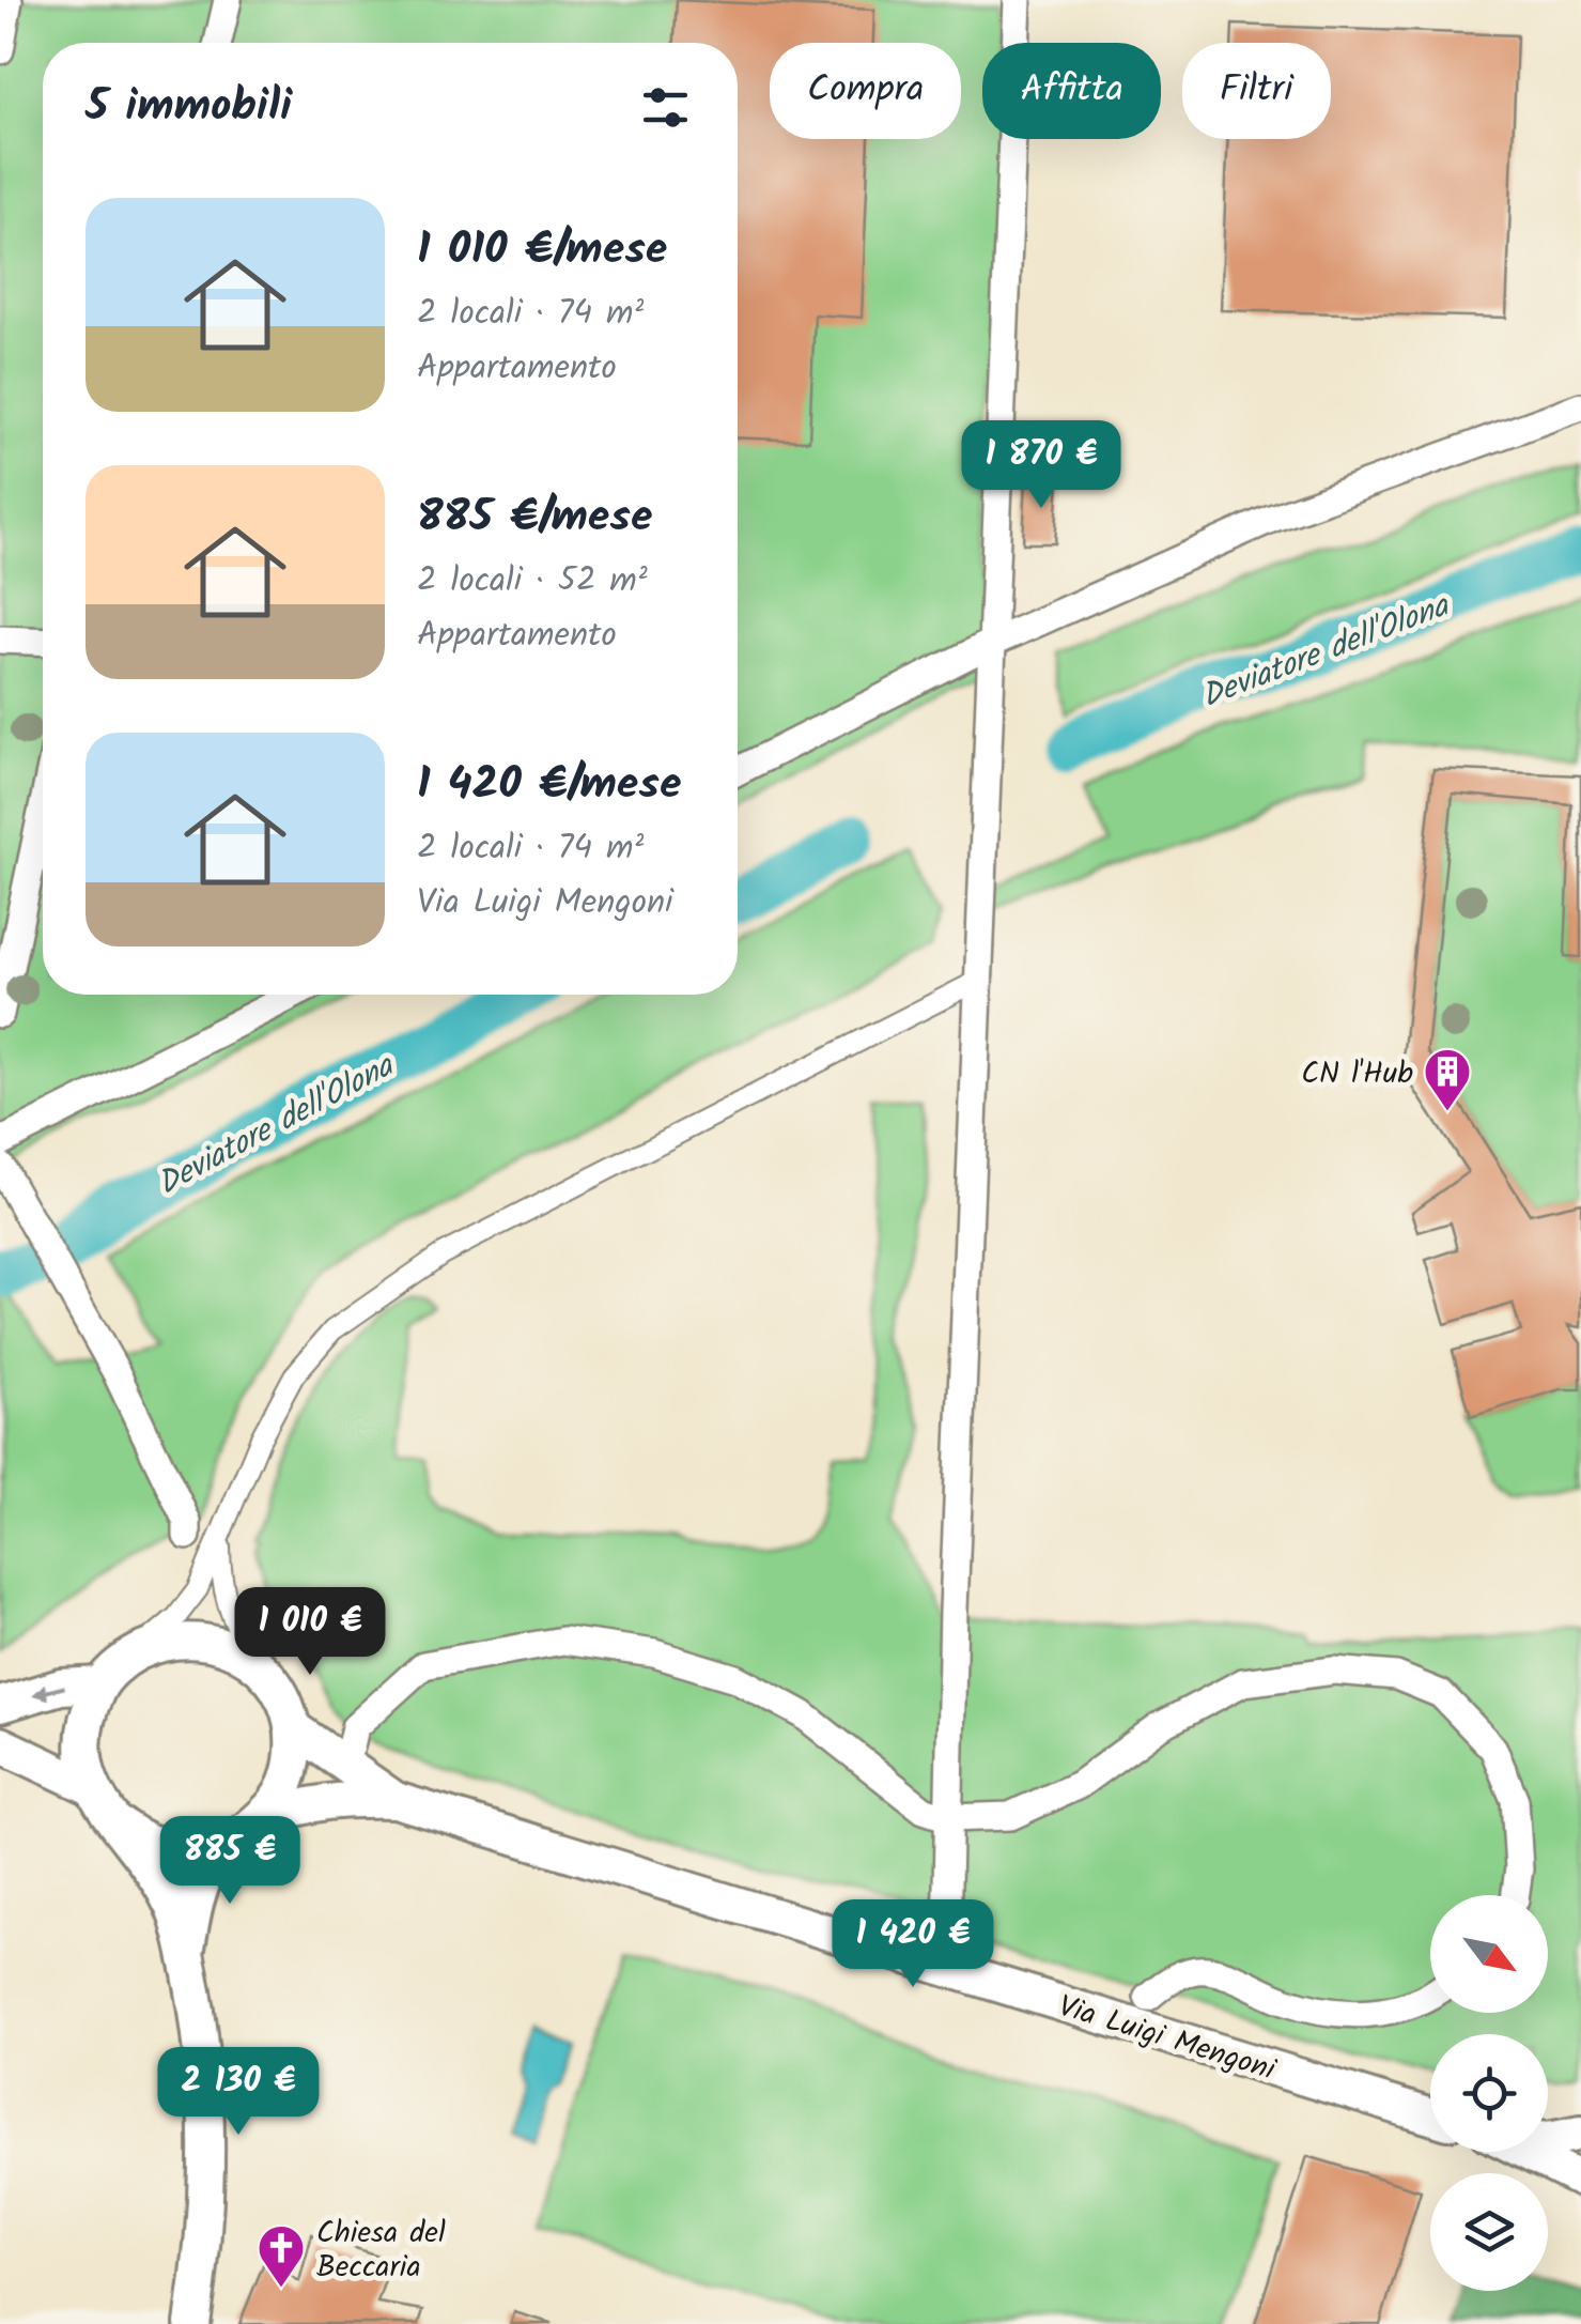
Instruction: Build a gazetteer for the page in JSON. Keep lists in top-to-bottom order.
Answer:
{
  "streets": {
    "street": ["Via Luigi Mengoni"]
  },
  "water": ["Deviatore dell'Olona"],
  "places": {
    "building": ["CN l'Hub"],
    "church": ["Chiesa del Beccaria"]
  },
  "north": "bottom right",
  "page": {
    "chip": ["Compra", "Affitta", "Filtri"],
    "heading": "5 immobili",
    "list": [
      {
        "name": "1 010 €/mese",
        "note": "2 locali · 74 m² · Appartamento"
      },
      {
        "name": "885 €/mese",
        "note": "2 locali · 52 m² · Appartamento"
      },
      {
        "name": "1 420 €/mese",
        "note": "2 locali · 74 m² · Via Luigi Mengoni"
      }
    ],
    "price": [
      "1 870 €",
      "1 010 €",
      "885 €",
      "1 420 €",
      "2 130 €"
    ]
  }
}
